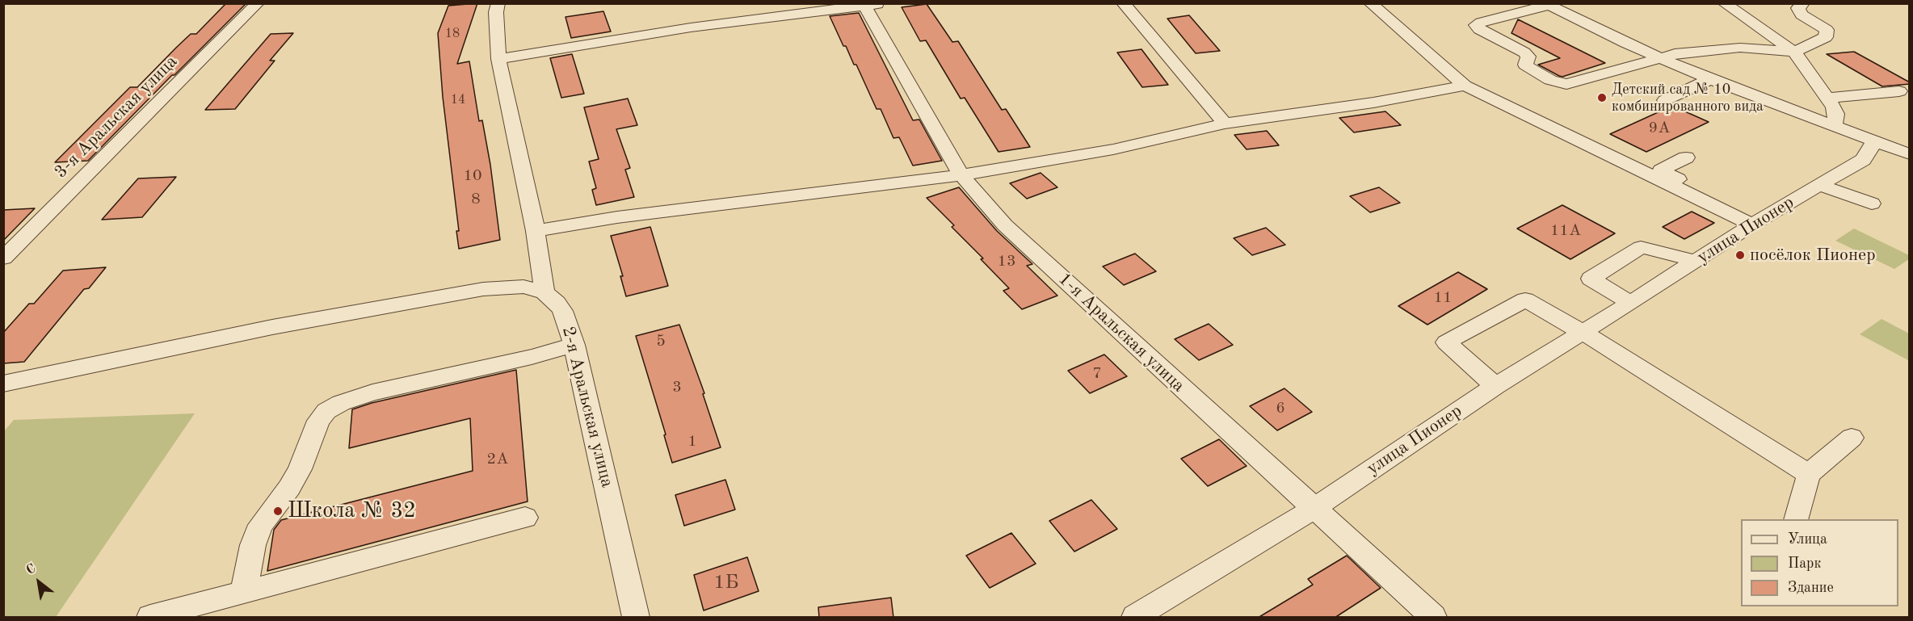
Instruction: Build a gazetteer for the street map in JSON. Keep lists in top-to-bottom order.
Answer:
{
  "streets": {
    "street": [
      "3-я Аральская улица",
      "улица Пионер",
      "1-я Аральская улица",
      "2-я Аральская улица"
    ]
  },
  "crossings": [
    ["улица Пионер", "1-я Аральская улица"]
  ],
  "places": ["Детский сад № 10 комбинированного вида", "посёлок Пионер", "Школа № 32"],
  "house_numbers": [
    "18",
    "14",
    "9А",
    "10",
    "8",
    "11А",
    "13",
    "11",
    "5",
    "7",
    "3",
    "6",
    "1",
    "2А",
    "1Б"
  ],
  "legend": ["Улица", "Парк", "Здание"],
  "north": "top left"
}
